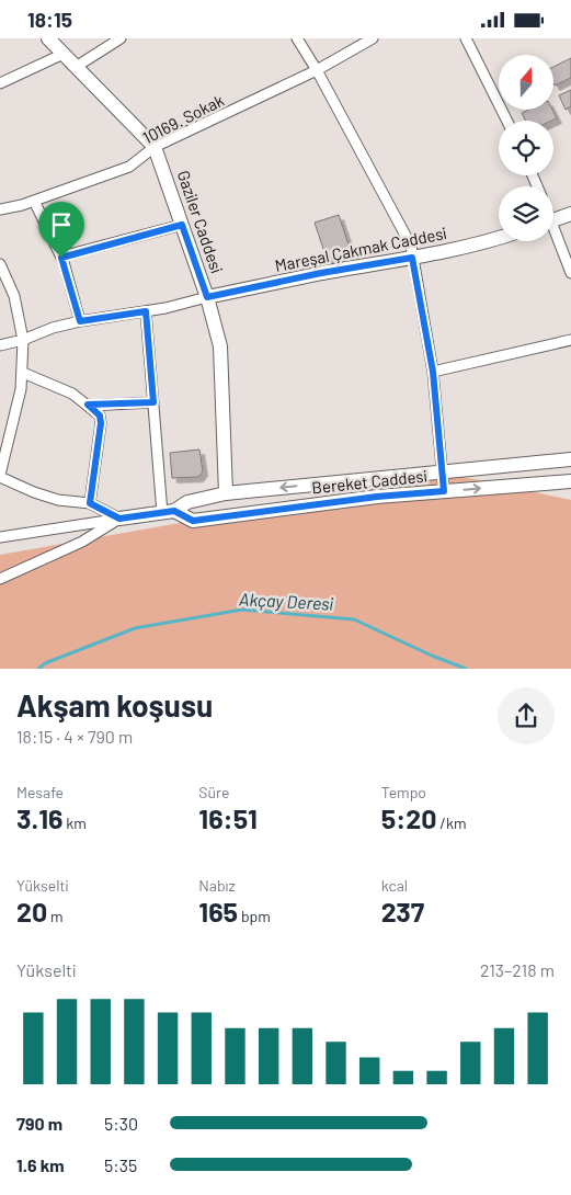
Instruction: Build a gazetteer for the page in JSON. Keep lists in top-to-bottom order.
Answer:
{
  "streets": {
    "street": [
      "10169. Sokak",
      "Gaziler Caddesi",
      "Mareşal Çakmak Caddesi",
      "Bereket Caddesi"
    ]
  },
  "crossings": [
    ["10169. Sokak", "Gaziler Caddesi"],
    ["Gaziler Caddesi", "Mareşal Çakmak Caddesi"],
    ["Gaziler Caddesi", "Bereket Caddesi"]
  ],
  "water": ["Akçay Deresi"],
  "north": "top",
  "page": {
    "status": "18:15",
    "heading": ["Akşam koşusu", "18:15 · 4 × 790 m"],
    "stats": [
      ["Mesafe", "3.16 km"],
      ["Süre", "16:51"],
      ["Tempo", "5:20 /km"],
      ["Yükselti", "20 m"],
      ["Nabız", "165 bpm"],
      ["kcal", "237"]
    ],
    "chart": ["Yükselti", "213–218 m"],
    "list": [
      {
        "name": "790 m",
        "note": "5:30"
      },
      {
        "name": "1.6 km",
        "note": "5:35"
      }
    ]
  }
}
